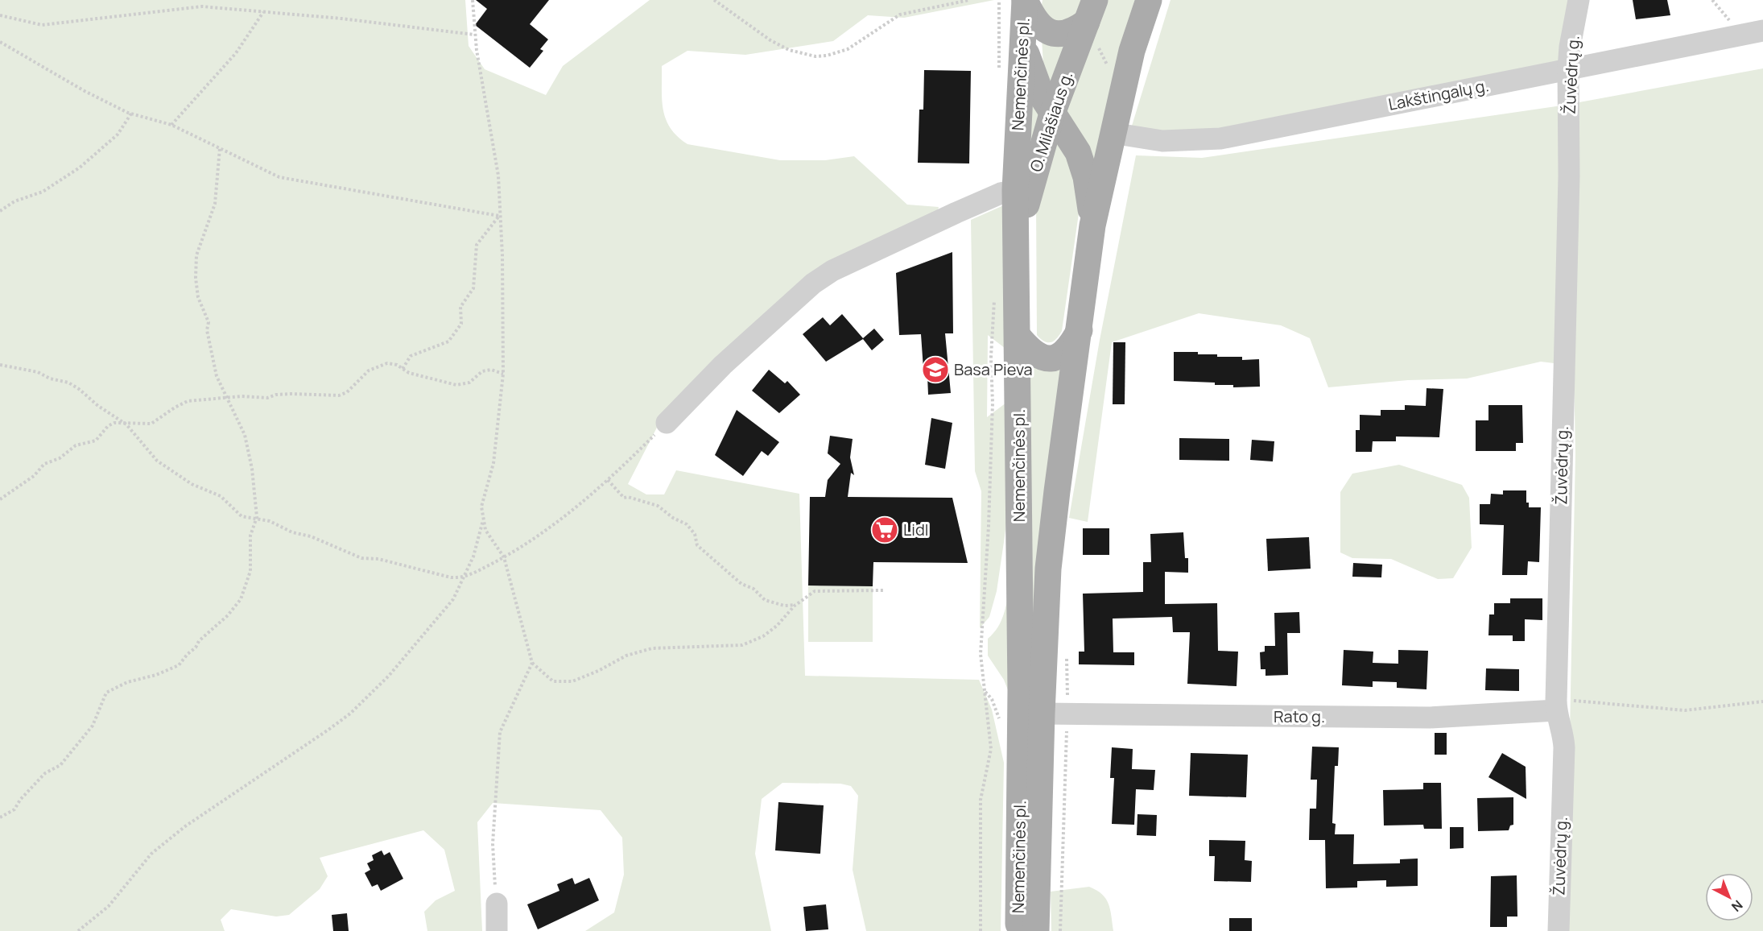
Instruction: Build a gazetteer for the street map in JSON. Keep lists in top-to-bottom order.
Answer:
{
  "streets": {
    "main road": ["Nemenčinės pl.", "O. Milašiaus g."],
    "street": ["Žuvėdrų g.", "Lakštingalų g.", "Rato g."]
  },
  "crossings": [
    ["Nemenčinės pl.", "O. Milašiaus g."],
    ["Nemenčinės pl.", "Rato g."],
    ["Žuvėdrų g.", "Lakštingalų g."],
    ["Žuvėdrų g.", "Rato g."]
  ],
  "places": {
    "school or university": ["Basa Pieva"],
    "supermarket": ["Lidl"]
  },
  "north": "bottom right"
}
